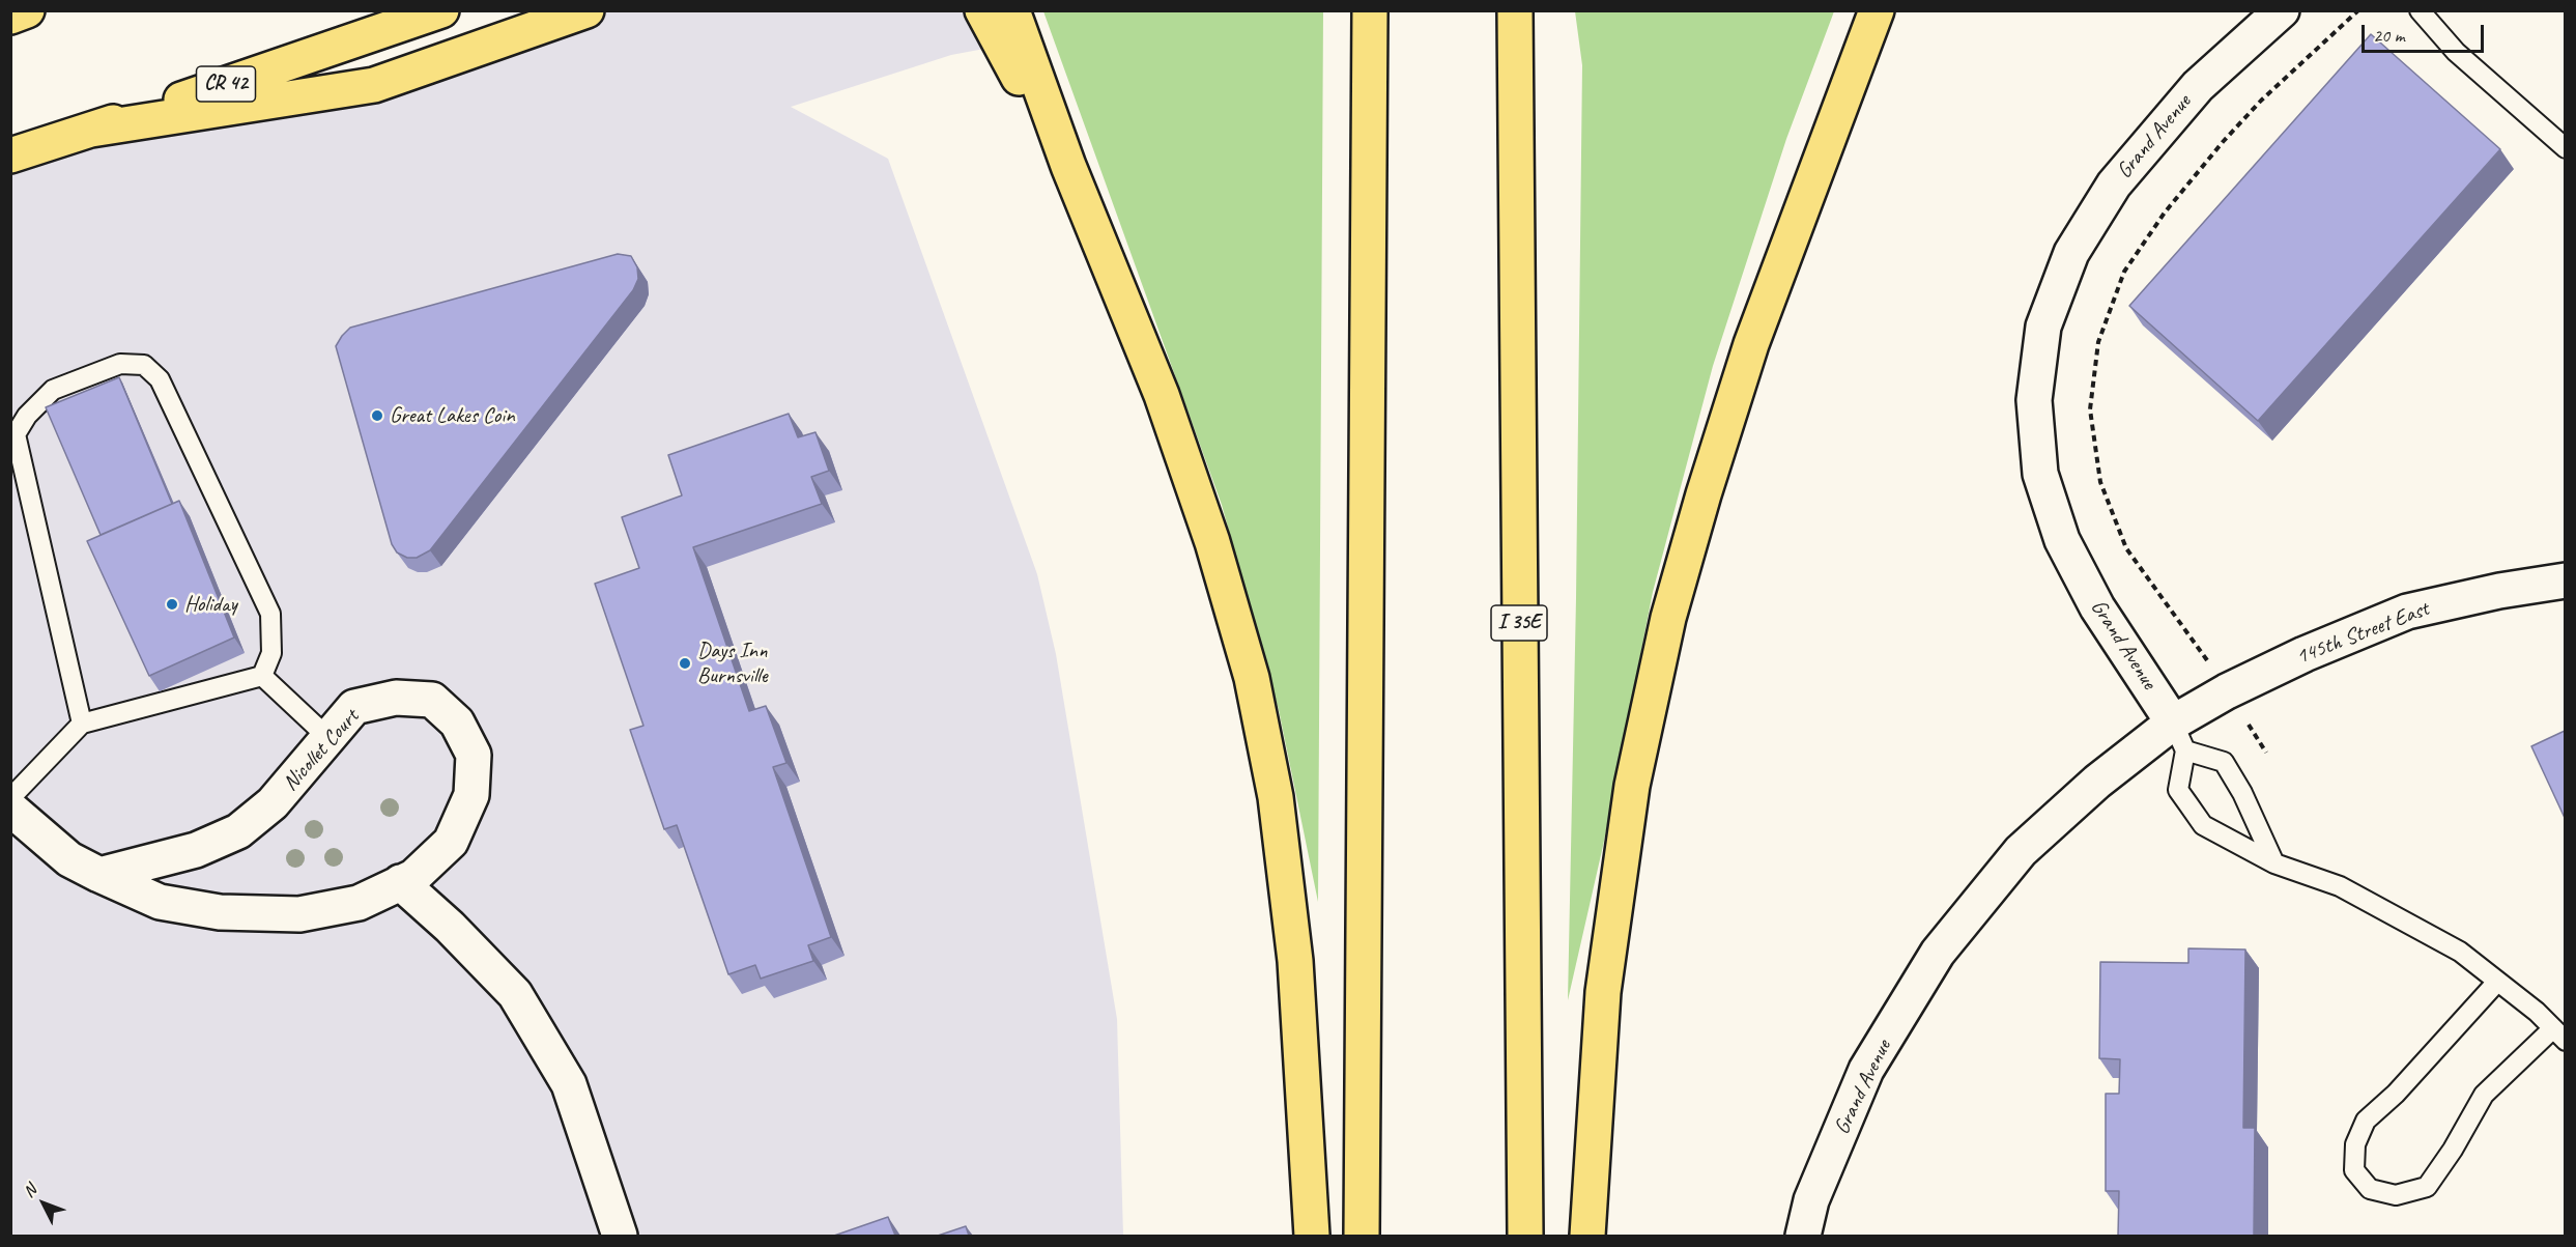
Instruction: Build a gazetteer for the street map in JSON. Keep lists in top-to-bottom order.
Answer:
{
  "streets": {
    "highway": ["CR 42", "I 35E"],
    "street": ["Grand Avenue", "145th Street East", "Nicollet Court"]
  },
  "crossings": [
    ["Grand Avenue", "145th Street East"]
  ],
  "places": ["Great Lakes Coin", "Holiday", "Days Inn Burnsville"],
  "scale_bar": "20 m",
  "north": "top left"
}
